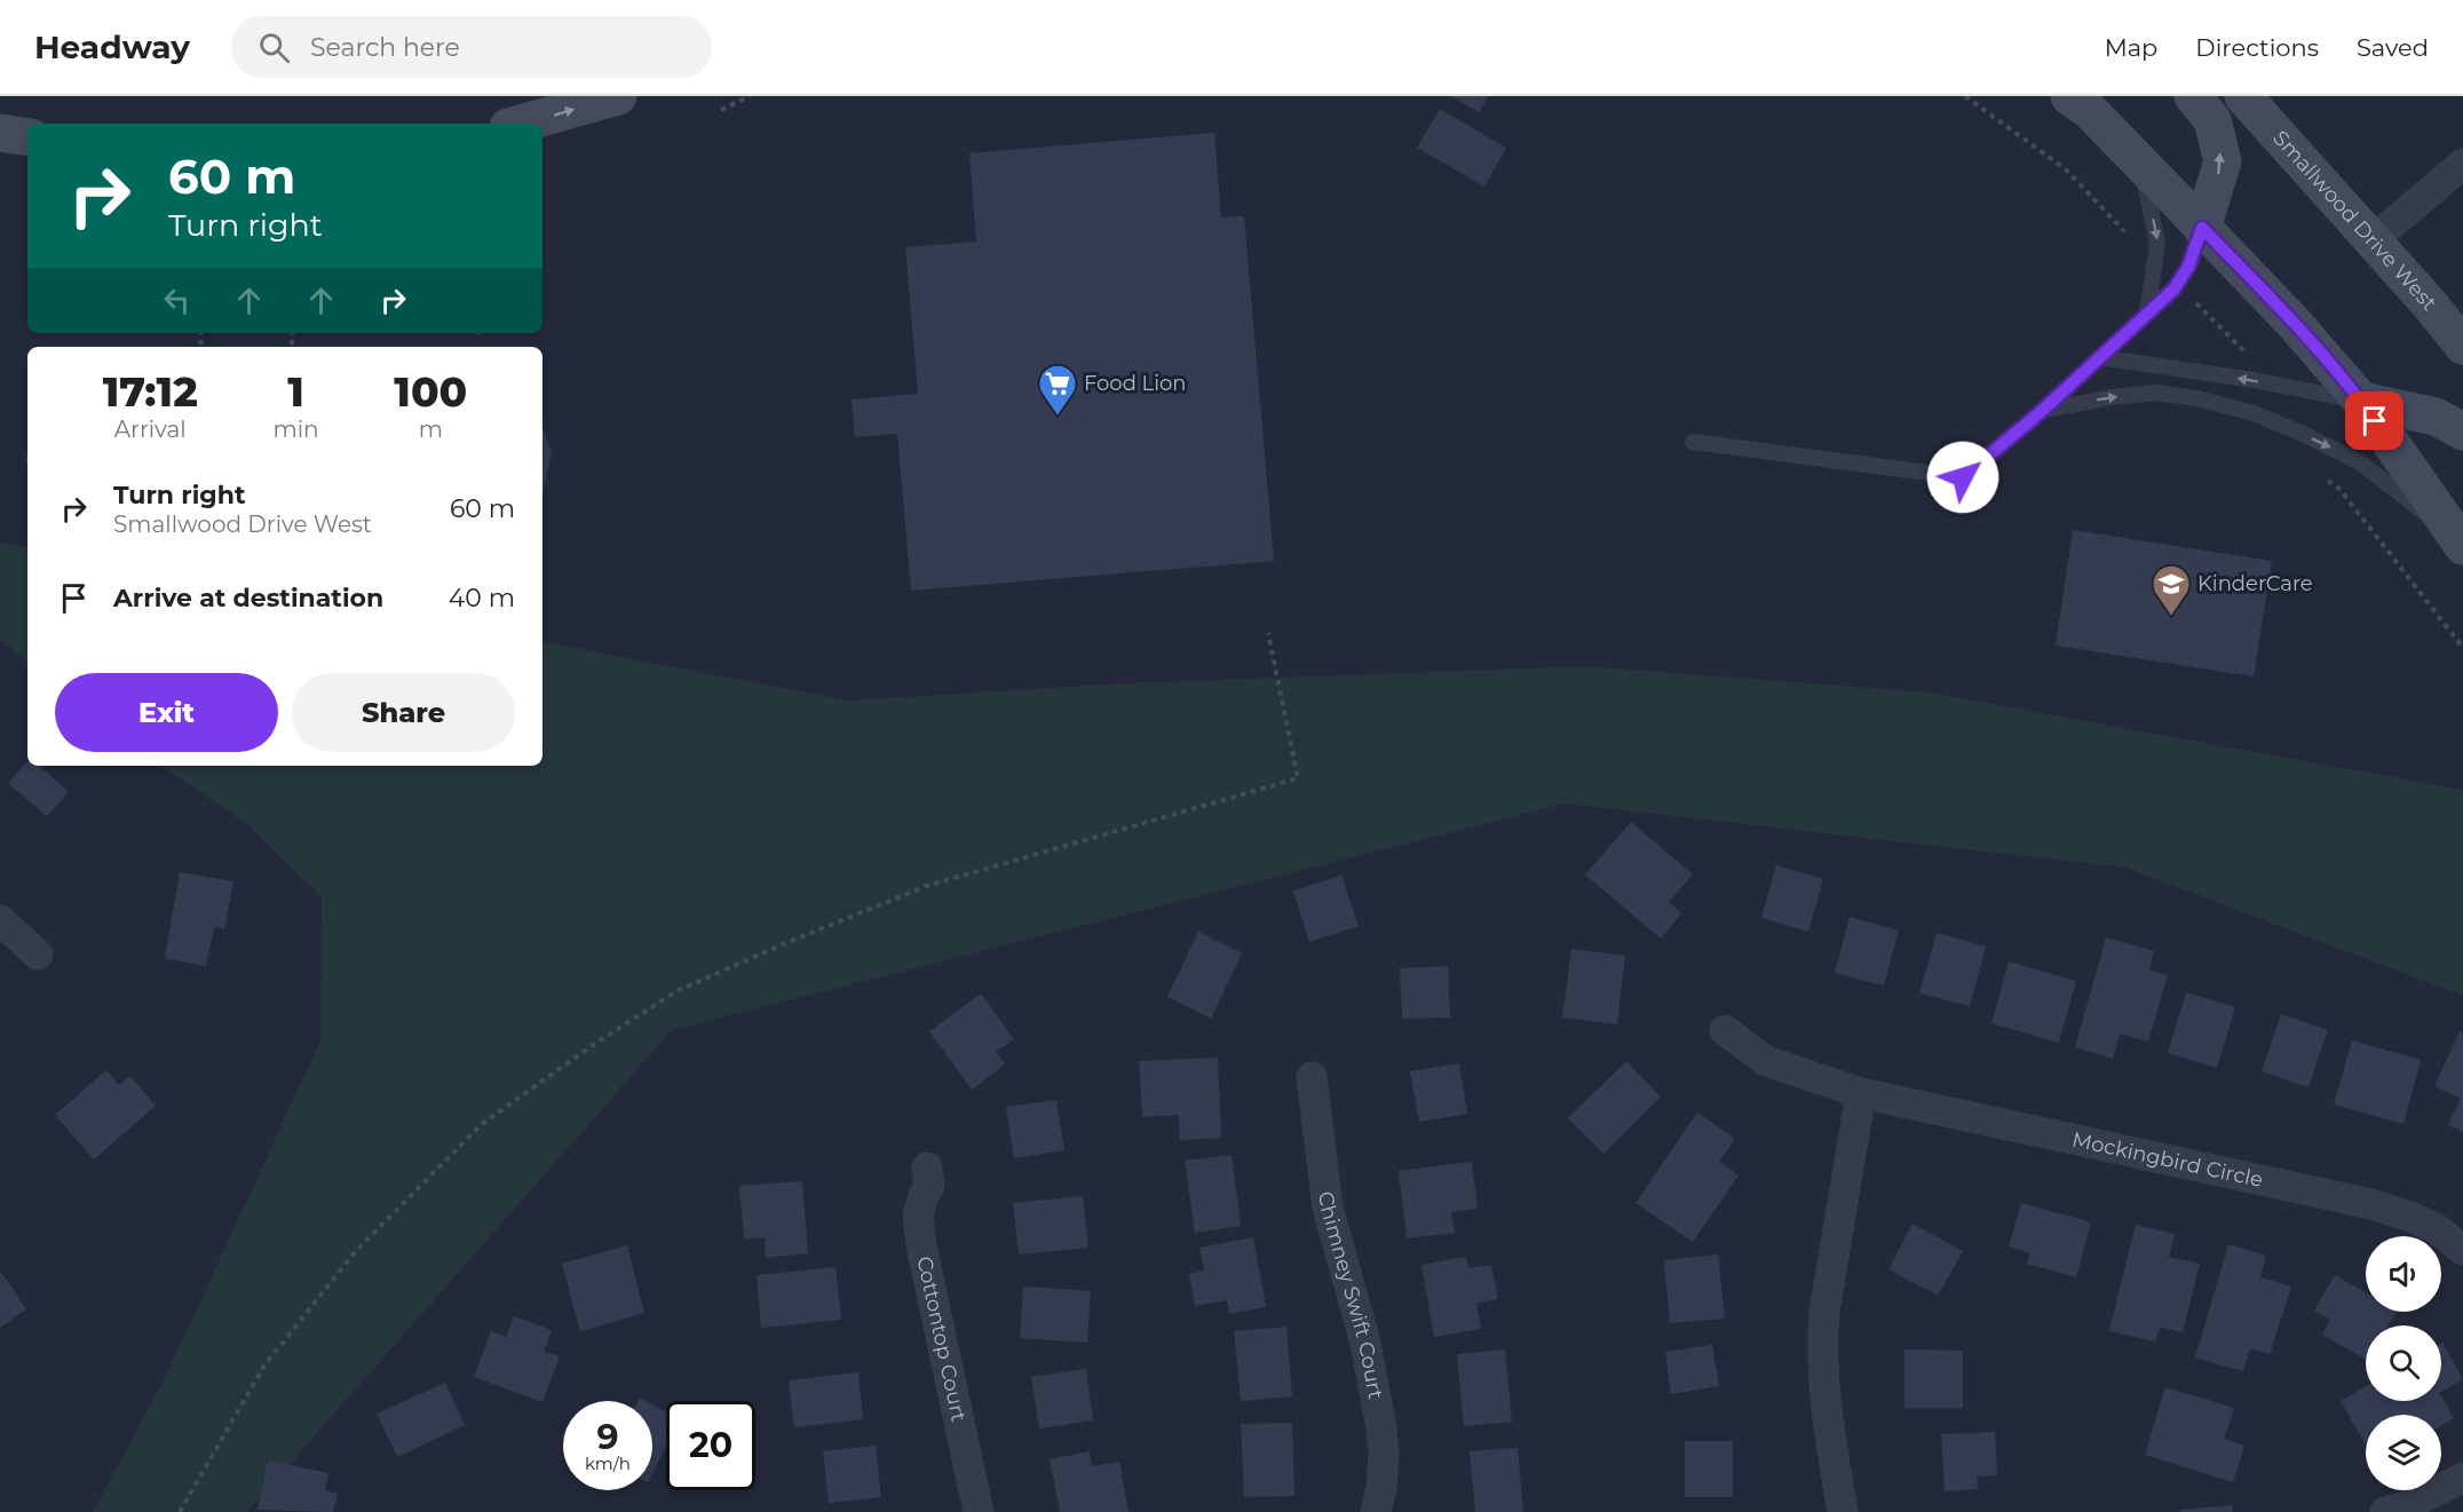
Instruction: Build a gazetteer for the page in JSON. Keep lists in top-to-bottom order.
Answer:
{
  "streets": {
    "main road": ["Smallwood Drive West"],
    "street": ["Mockingbird Circle", "Chimney Swift Court", "Cottontop Court"]
  },
  "places": {
    "supermarket": ["Food Lion"],
    "school or university": ["KinderCare"]
  },
  "page": {
    "header": "Headway",
    "search": "Search here",
    "nav": ["Map", "Directions", "Saved"],
    "turn": ["60 m", "Turn right"],
    "eta": [
      "17:12",
      "Arrival",
      "1",
      "min",
      "100",
      "m"
    ],
    "list": [
      {
        "name": "Turn right",
        "note": "Smallwood Drive West",
        "value": "60 m"
      },
      {
        "name": "Arrive at destination",
        "value": "40 m"
      }
    ],
    "buttons": ["Exit", "Share"],
    "speed": "9 km/h",
    "limit": "20"
  }
}
